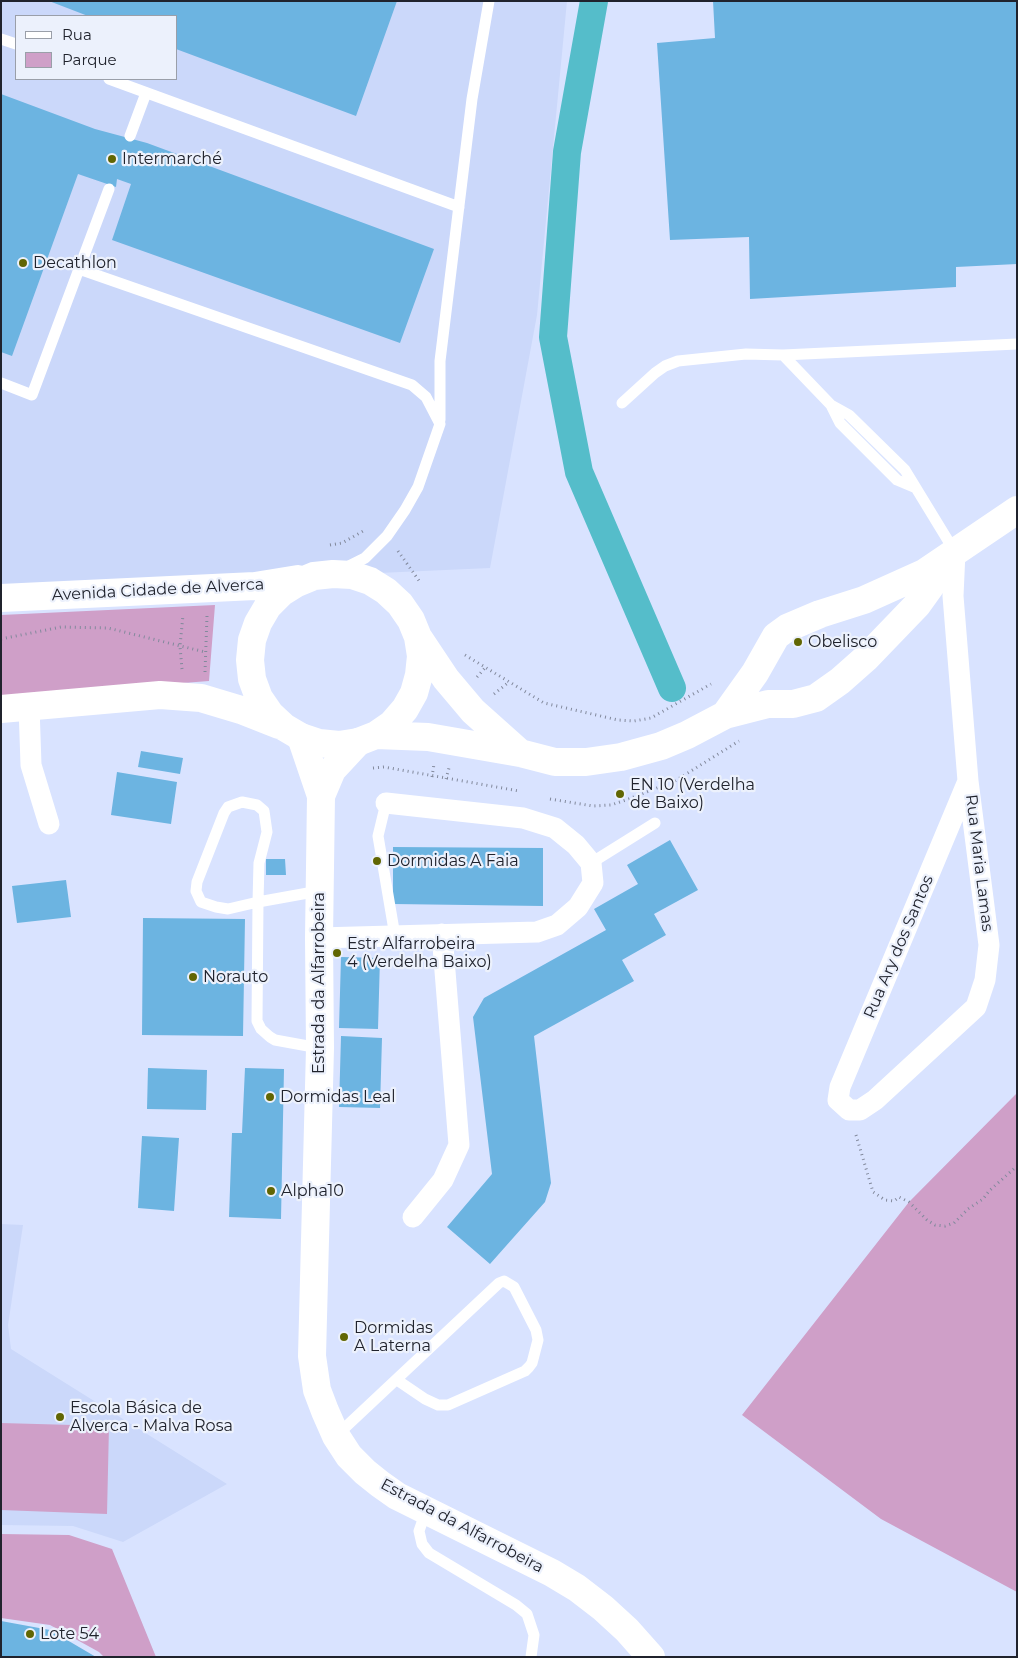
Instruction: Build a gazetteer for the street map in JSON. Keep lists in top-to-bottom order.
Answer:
{
  "streets": {
    "main road": ["Avenida Cidade de Alverca", "Estrada da Alfarrobeira"],
    "street": ["Rua Maria Lamas", "Rua Ary dos Santos"]
  },
  "crossings": [
    ["Avenida Cidade de Alverca", "Estrada da Alfarrobeira"],
    ["Rua Maria Lamas", "Rua Ary dos Santos"]
  ],
  "places": [
    "Intermarché",
    "Decathlon",
    "Obelisco",
    "EN 10 (Verdelha de Baixo)",
    "Dormidas A Faia",
    "Estr Alfarrobeira 4 (Verdelha Baixo)",
    "Norauto",
    "Dormidas Leal",
    "Alpha10",
    "Dormidas A Laterna",
    "Escola Básica de Alverca - Malva Rosa",
    "Lote 54"
  ],
  "legend": ["Rua", "Parque"]
}
